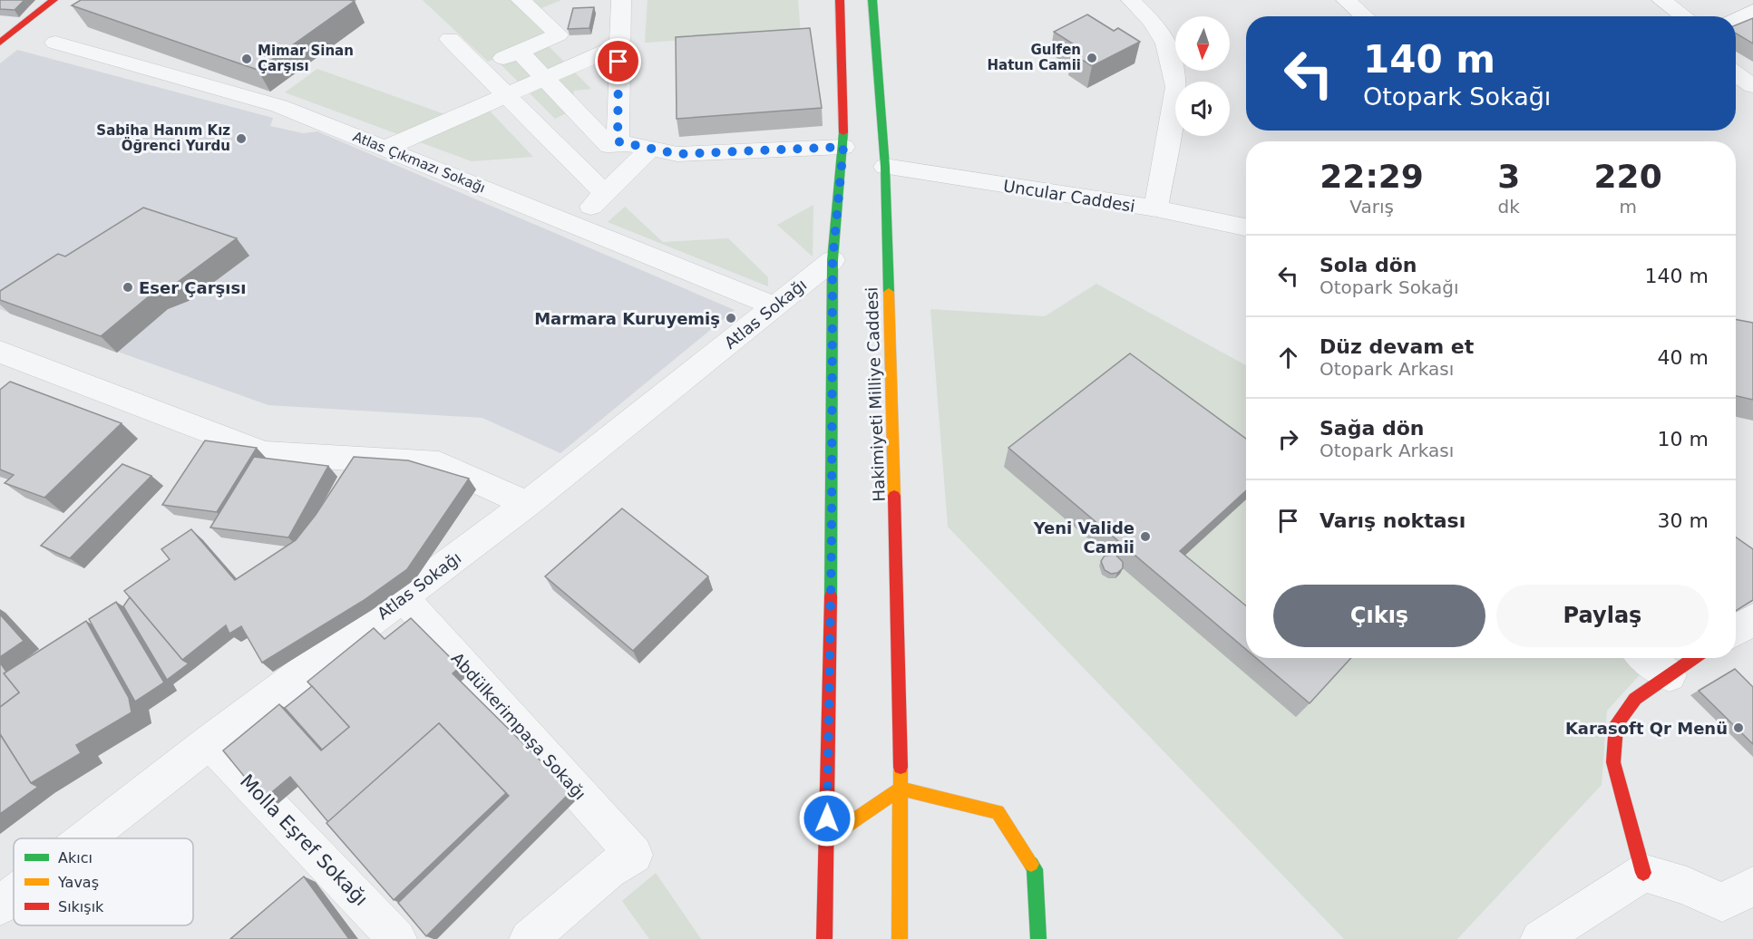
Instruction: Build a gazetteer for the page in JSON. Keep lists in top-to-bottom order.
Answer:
{
  "streets": {
    "main road": ["Hakimiyeti Milliye Caddesi"],
    "street": [
      "Atlas Çıkmazı Sokağı",
      "Uncular Caddesi",
      "Atlas Sokağı",
      "Abdülkerimpaşa Sokağı",
      "Molla Eşref Sokağı"
    ]
  },
  "crossings": [
    ["Atlas Çıkmazı Sokağı", "Atlas Sokağı"],
    ["Uncular Caddesi", "Hakimiyeti Milliye Caddesi"],
    ["Atlas Sokağı", "Abdülkerimpaşa Sokağı"],
    ["Atlas Sokağı", "Molla Eşref Sokağı"]
  ],
  "places": [
    "Gulfen Hatun Camii",
    "Mimar Sinan Çarşısı",
    "Sabiha Hanım Kız Öğrenci Yurdu",
    "Eser Çarşısı",
    "Marmara Kuruyemiş",
    "Yeni Valide Camii",
    "Karasoft Qr Menü"
  ],
  "legend": ["Akıcı", "Yavaş", "Sıkışık"],
  "north": "bottom",
  "page": {
    "turn": ["140 m", "Otopark Sokağı"],
    "eta": [
      "22:29",
      "Varış",
      "3",
      "dk",
      "220",
      "m"
    ],
    "list": [
      {
        "name": "Sola dön",
        "note": "Otopark Sokağı",
        "value": "140 m"
      },
      {
        "name": "Düz devam et",
        "note": "Otopark Arkası",
        "value": "40 m"
      },
      {
        "name": "Sağa dön",
        "note": "Otopark Arkası",
        "value": "10 m"
      },
      {
        "name": "Varış noktası",
        "value": "30 m"
      }
    ],
    "buttons": ["Çıkış", "Paylaş"]
  }
}
